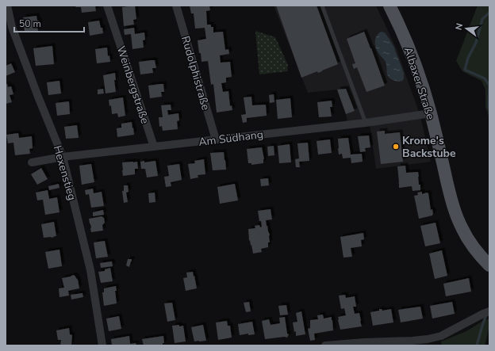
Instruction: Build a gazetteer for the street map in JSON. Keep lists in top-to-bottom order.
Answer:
{
  "streets": {
    "main road": ["Albaxer Straße"],
    "street": [
      "Rudolphistraße",
      "Weinbergstraße",
      "Am Südhang",
      "Hexenstieg"
    ]
  },
  "crossings": [
    ["Rudolphistraße", "Am Südhang"],
    ["Albaxer Straße", "Am Südhang"],
    ["Weinbergstraße", "Am Südhang"],
    ["Am Südhang", "Hexenstieg"]
  ],
  "places": ["Krome's Backstube"],
  "scale_bar": "50 m",
  "north": "left"
}
